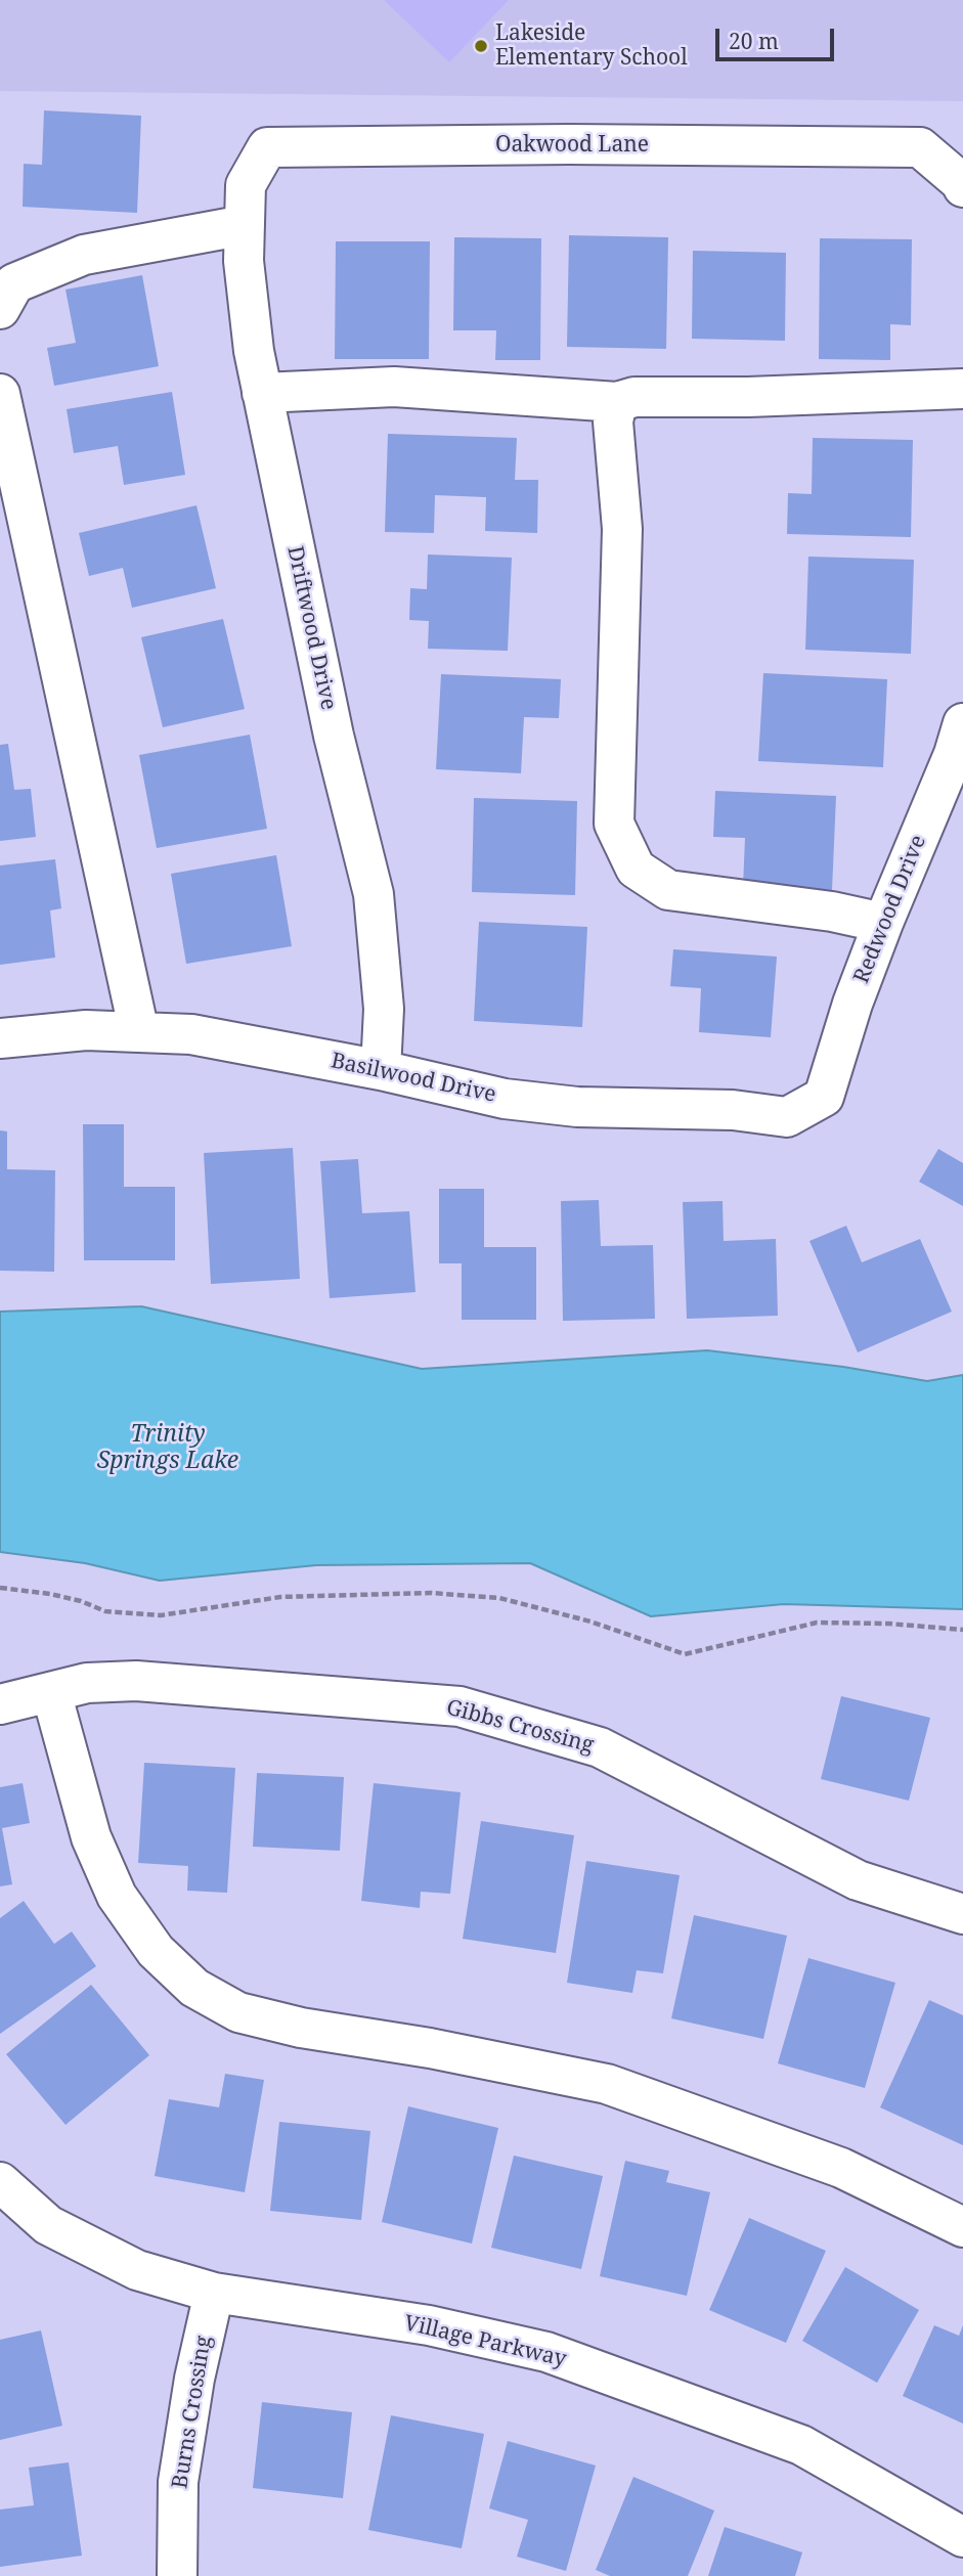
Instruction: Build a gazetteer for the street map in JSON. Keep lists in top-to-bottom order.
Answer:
{
  "streets": {
    "street": [
      "Oakwood Lane",
      "Driftwood Drive",
      "Redwood Drive",
      "Basilwood Drive",
      "Gibbs Crossing",
      "Village Parkway",
      "Burns Crossing"
    ]
  },
  "crossings": [
    ["Oakwood Lane", "Driftwood Drive"],
    ["Driftwood Drive", "Basilwood Drive"],
    ["Redwood Drive", "Basilwood Drive"],
    ["Village Parkway", "Burns Crossing"]
  ],
  "water": ["Trinity Springs Lake"],
  "places": ["Lakeside Elementary School"],
  "scale_bar": "20 m"
}
